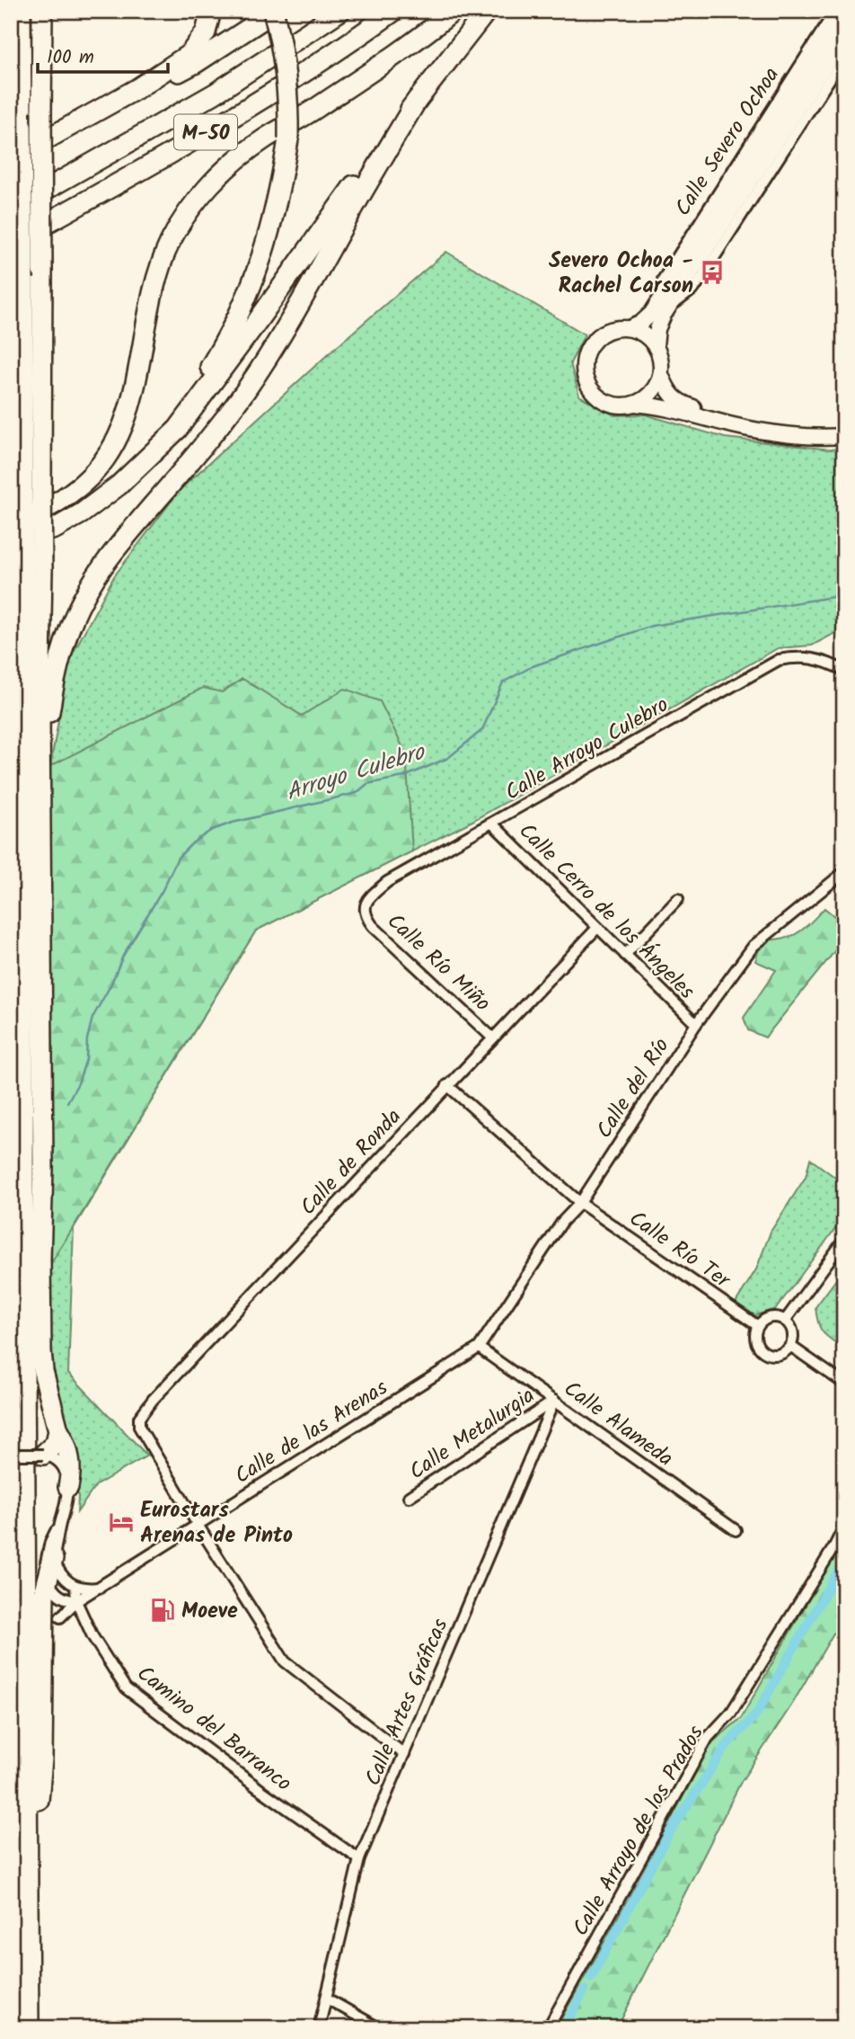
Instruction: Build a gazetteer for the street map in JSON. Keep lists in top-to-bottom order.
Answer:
{
  "streets": {
    "highway": ["M-50"],
    "street": [
      "Calle Severo Ochoa",
      "Calle Arroyo Culebro",
      "Calle Cerro de los Ángeles",
      "Calle Río Miño",
      "Calle del Río",
      "Calle de Ronda",
      "Calle Río Ter",
      "Calle Alameda",
      "Calle de las Arenas",
      "Calle Metalurgia",
      "Calle Artes Gráficas",
      "Camino del Barranco",
      "Calle Arroyo de los Prados"
    ]
  },
  "crossings": [
    ["Calle Arroyo Culebro", "Calle Cerro de los Ángeles"],
    ["Calle Arroyo Culebro", "Calle Río Miño"],
    ["Calle Cerro de los Ángeles", "Calle del Río"],
    ["Calle Cerro de los Ángeles", "Calle de Ronda"],
    ["Calle Río Miño", "Calle de Ronda"],
    ["Calle del Río", "Calle Río Ter"],
    ["Calle del Río", "Calle Alameda"],
    ["Calle del Río", "Calle de las Arenas"],
    ["Calle de Ronda", "Calle Río Ter"],
    ["Calle de Ronda", "Calle de las Arenas"],
    ["Calle Alameda", "Calle de las Arenas"],
    ["Calle Alameda", "Calle Metalurgia"],
    ["Calle Alameda", "Calle Artes Gráficas"],
    ["Calle de las Arenas", "Camino del Barranco"],
    ["Calle Metalurgia", "Calle Artes Gráficas"],
    ["Calle Artes Gráficas", "Camino del Barranco"]
  ],
  "water": ["Arroyo Culebro"],
  "places": {
    "bus stop": ["Severo Ochoa - Rachel Carson"],
    "hotel": ["Eurostars Arenas de Pinto"],
    "fuel station": ["Moeve"]
  },
  "scale_bar": "100 m"
}
